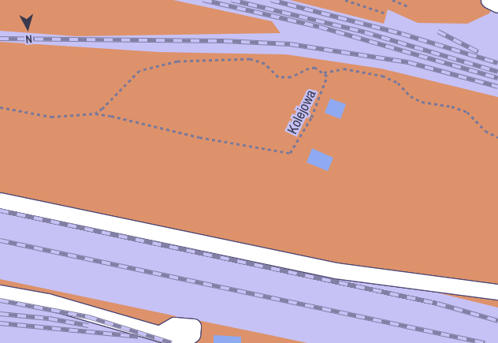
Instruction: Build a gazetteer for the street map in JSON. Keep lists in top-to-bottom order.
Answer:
{
  "streets": {
    "path": ["Kolejowa"]
  },
  "north": "bottom"
}
